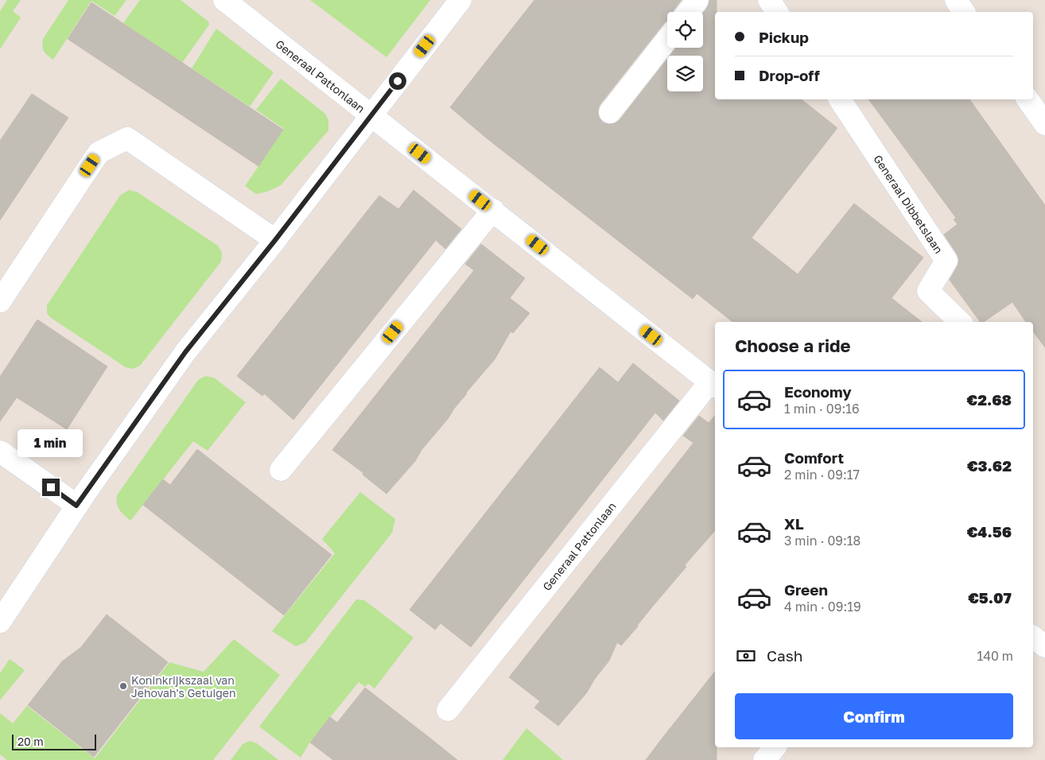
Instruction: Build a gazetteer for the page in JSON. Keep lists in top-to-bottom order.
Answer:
{
  "streets": {
    "street": ["Generaal Pattonlaan", "Generaal Dibbetslaan"]
  },
  "places": ["Koninkrijkszaal van Jehovah's Getuigen"],
  "scale_bar": "20 m",
  "page": {
    "banner": ["Pickup", "Drop-off"],
    "heading": "Choose a ride",
    "list": [
      {
        "name": "Economy",
        "note": "1 min · 09:16",
        "value": "€2.68"
      },
      {
        "name": "Comfort",
        "note": "2 min · 09:17",
        "value": "€3.62"
      },
      {
        "name": "XL",
        "note": "3 min · 09:18",
        "value": "€4.56"
      },
      {
        "name": "Green",
        "note": "4 min · 09:19",
        "value": "€5.07"
      }
    ],
    "bubble": "1 min",
    "pay": ["Cash", "140 m"],
    "buttons": "Confirm",
    "scale": "20 m"
  }
}
